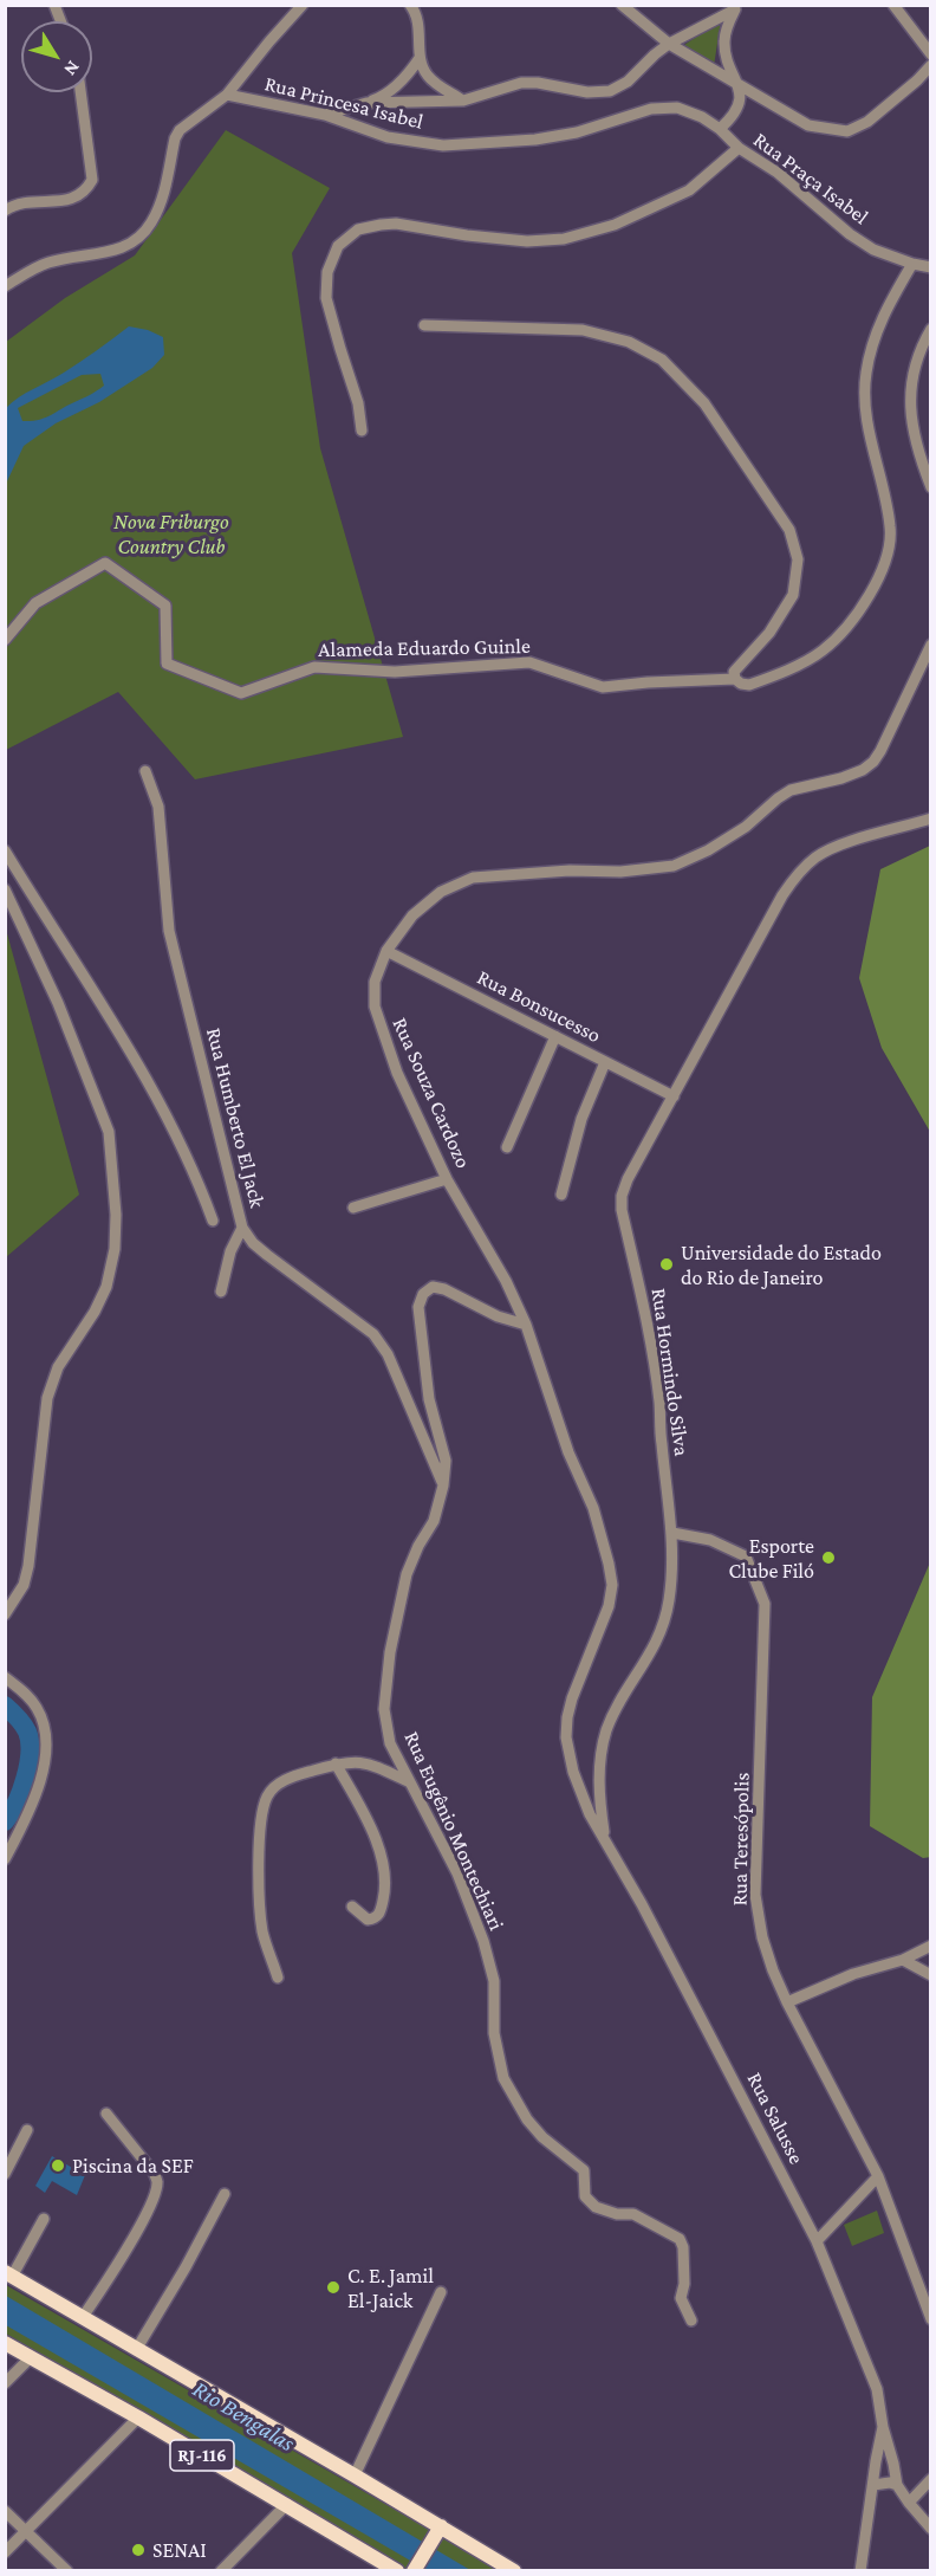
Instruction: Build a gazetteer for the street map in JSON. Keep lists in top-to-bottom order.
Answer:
{
  "streets": {
    "main road": ["RJ-116"],
    "street": [
      "Rua Princesa Isabel",
      "Rua Praça Isabel",
      "Alameda Eduardo Guinle",
      "Rua Bonsucesso",
      "Rua Souza Cardozo",
      "Rua Humberto El Jack",
      "Rua Hormindo Silva",
      "Rua Eugênio Montechiari",
      "Rua Teresópolis",
      "Rua Salusse"
    ]
  },
  "crossings": [
    ["Rua Princesa Isabel", "Rua Praça Isabel"],
    ["Rua Bonsucesso", "Rua Souza Cardozo"],
    ["Rua Bonsucesso", "Rua Hormindo Silva"],
    ["Rua Souza Cardozo", "Rua Hormindo Silva"],
    ["Rua Souza Cardozo", "Rua Eugênio Montechiari"],
    ["Rua Souza Cardozo", "Rua Salusse"],
    ["Rua Humberto El Jack", "Rua Eugênio Montechiari"],
    ["Rua Hormindo Silva", "Rua Teresópolis"],
    ["Rua Hormindo Silva", "Rua Salusse"]
  ],
  "water": ["Rio Bengalas"],
  "parks": ["Nova Friburgo Country Club"],
  "places": [
    "Universidade do Estado do Rio de Janeiro",
    "Esporte Clube Filó",
    "Piscina da SEF",
    "C. E. Jamil El-Jaick",
    "SENAI"
  ],
  "north": "bottom right"
}
